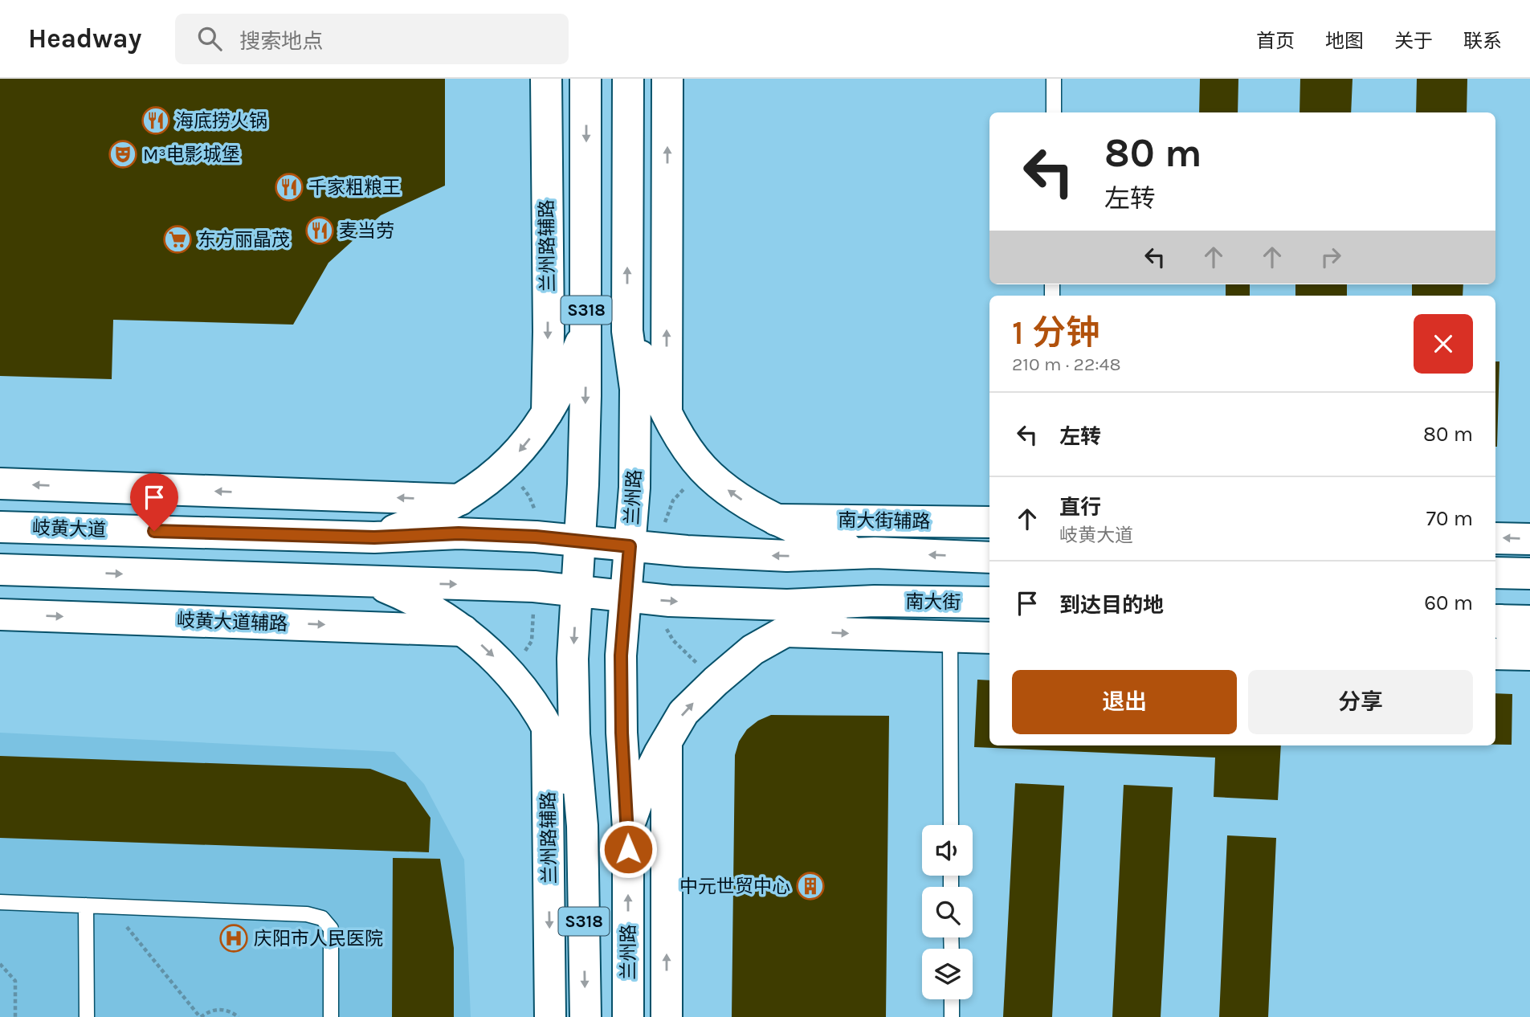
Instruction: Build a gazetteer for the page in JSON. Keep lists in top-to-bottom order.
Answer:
{
  "streets": {
    "main road": [
      "兰州路辅路",
      "S318",
      "兰州路",
      "南大街辅路",
      "岐黄大道",
      "南大街",
      "岐黄大道辅路"
    ]
  },
  "crossings": [
    ["S318", "岐黄大道"],
    ["兰州路", "岐黄大道"]
  ],
  "places": {
    "restaurant": ["海底捞火锅", "千家粗粮王", "麦当劳"],
    "theatre": ["M³电影城堡"],
    "supermarket": ["东方丽晶茂"],
    "building": ["中元世贸中心"],
    "hospital": ["庆阳市人民医院"]
  },
  "page": {
    "header": "Headway",
    "search": "搜索地点",
    "nav": [
      "首页",
      "地图",
      "关于",
      "联系"
    ],
    "turn": ["80 m", "左转"],
    "heading": ["1 分钟", "210 m · 22:48"],
    "list": [
      {
        "name": "左转",
        "value": "80 m"
      },
      {
        "name": "直行",
        "note": "岐黄大道",
        "value": "70 m"
      },
      {
        "name": "到达目的地",
        "value": "60 m"
      }
    ],
    "buttons": ["退出", "分享"]
  }
}
